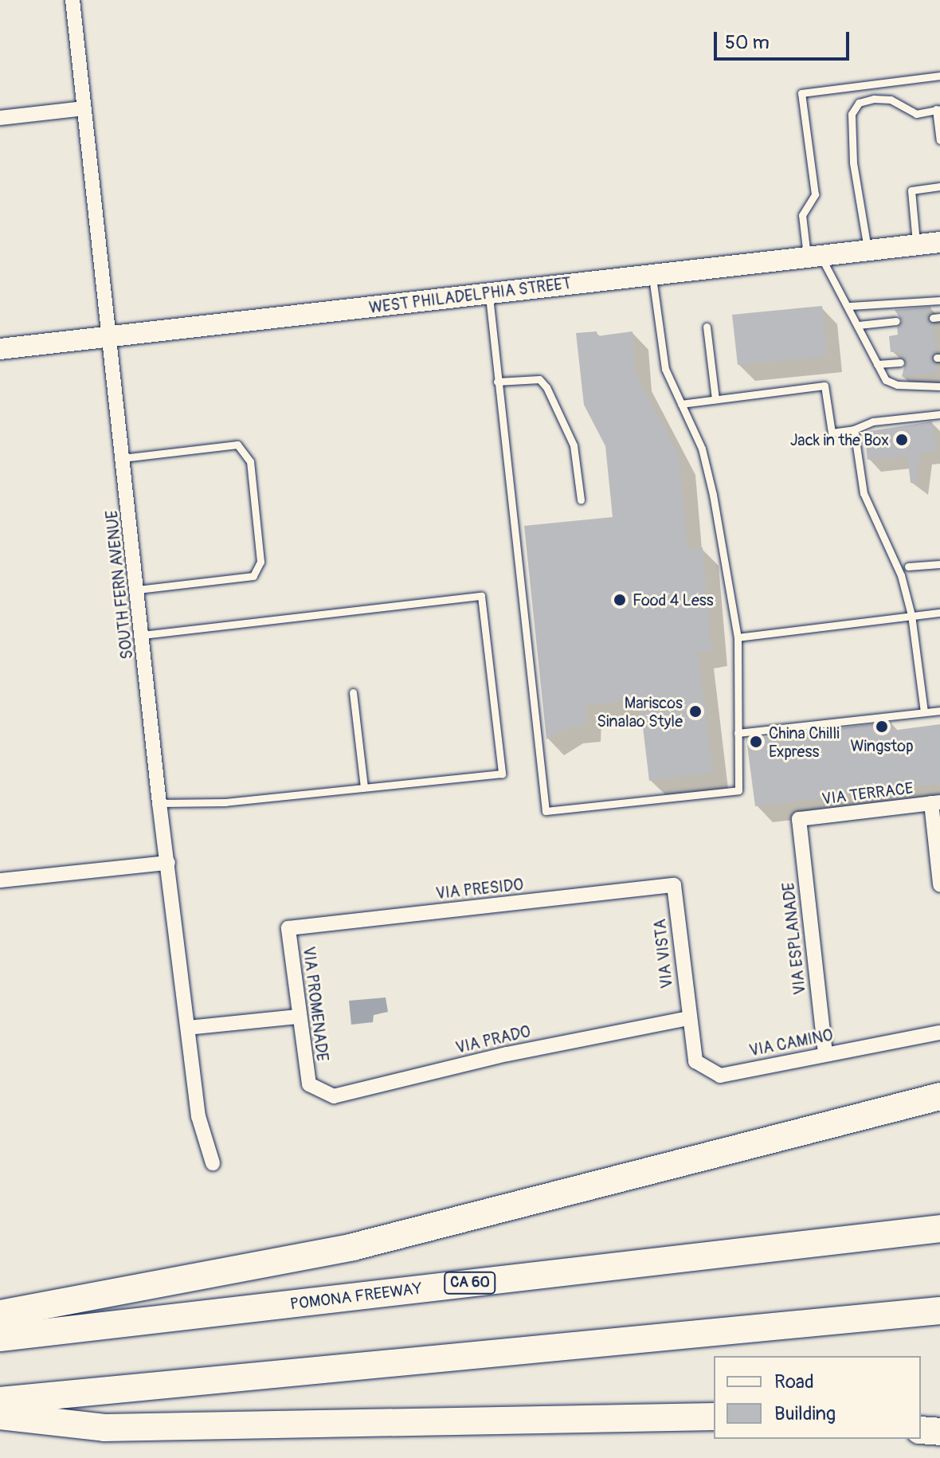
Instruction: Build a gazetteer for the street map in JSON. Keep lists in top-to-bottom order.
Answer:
{
  "streets": {
    "highway": ["CA 60", "POMONA FREEWAY"],
    "main road": ["WEST PHILADELPHIA STREET"],
    "street": [
      "SOUTH FERN AVENUE",
      "VIA TERRACE",
      "VIA PRESIDO",
      "VIA ESPLANADE",
      "VIA VISTA",
      "VIA PROMENADE",
      "VIA PRADO",
      "VIA CAMINO"
    ]
  },
  "crossings": [
    ["WEST PHILADELPHIA STREET", "SOUTH FERN AVENUE"],
    ["VIA TERRACE", "VIA ESPLANADE"],
    ["VIA PRESIDO", "VIA VISTA"],
    ["VIA PRESIDO", "VIA PROMENADE"],
    ["VIA ESPLANADE", "VIA CAMINO"],
    ["VIA VISTA", "VIA PRADO"],
    ["VIA VISTA", "VIA CAMINO"],
    ["VIA PROMENADE", "VIA PRADO"],
    ["VIA PRADO", "VIA CAMINO"]
  ],
  "places": [
    "Jack in the Box",
    "Food 4 Less",
    "Mariscos Sinalao Style",
    "Wingstop",
    "China Chilli Express"
  ],
  "legend": ["Road", "Building"],
  "scale_bar": "50 m"
}
